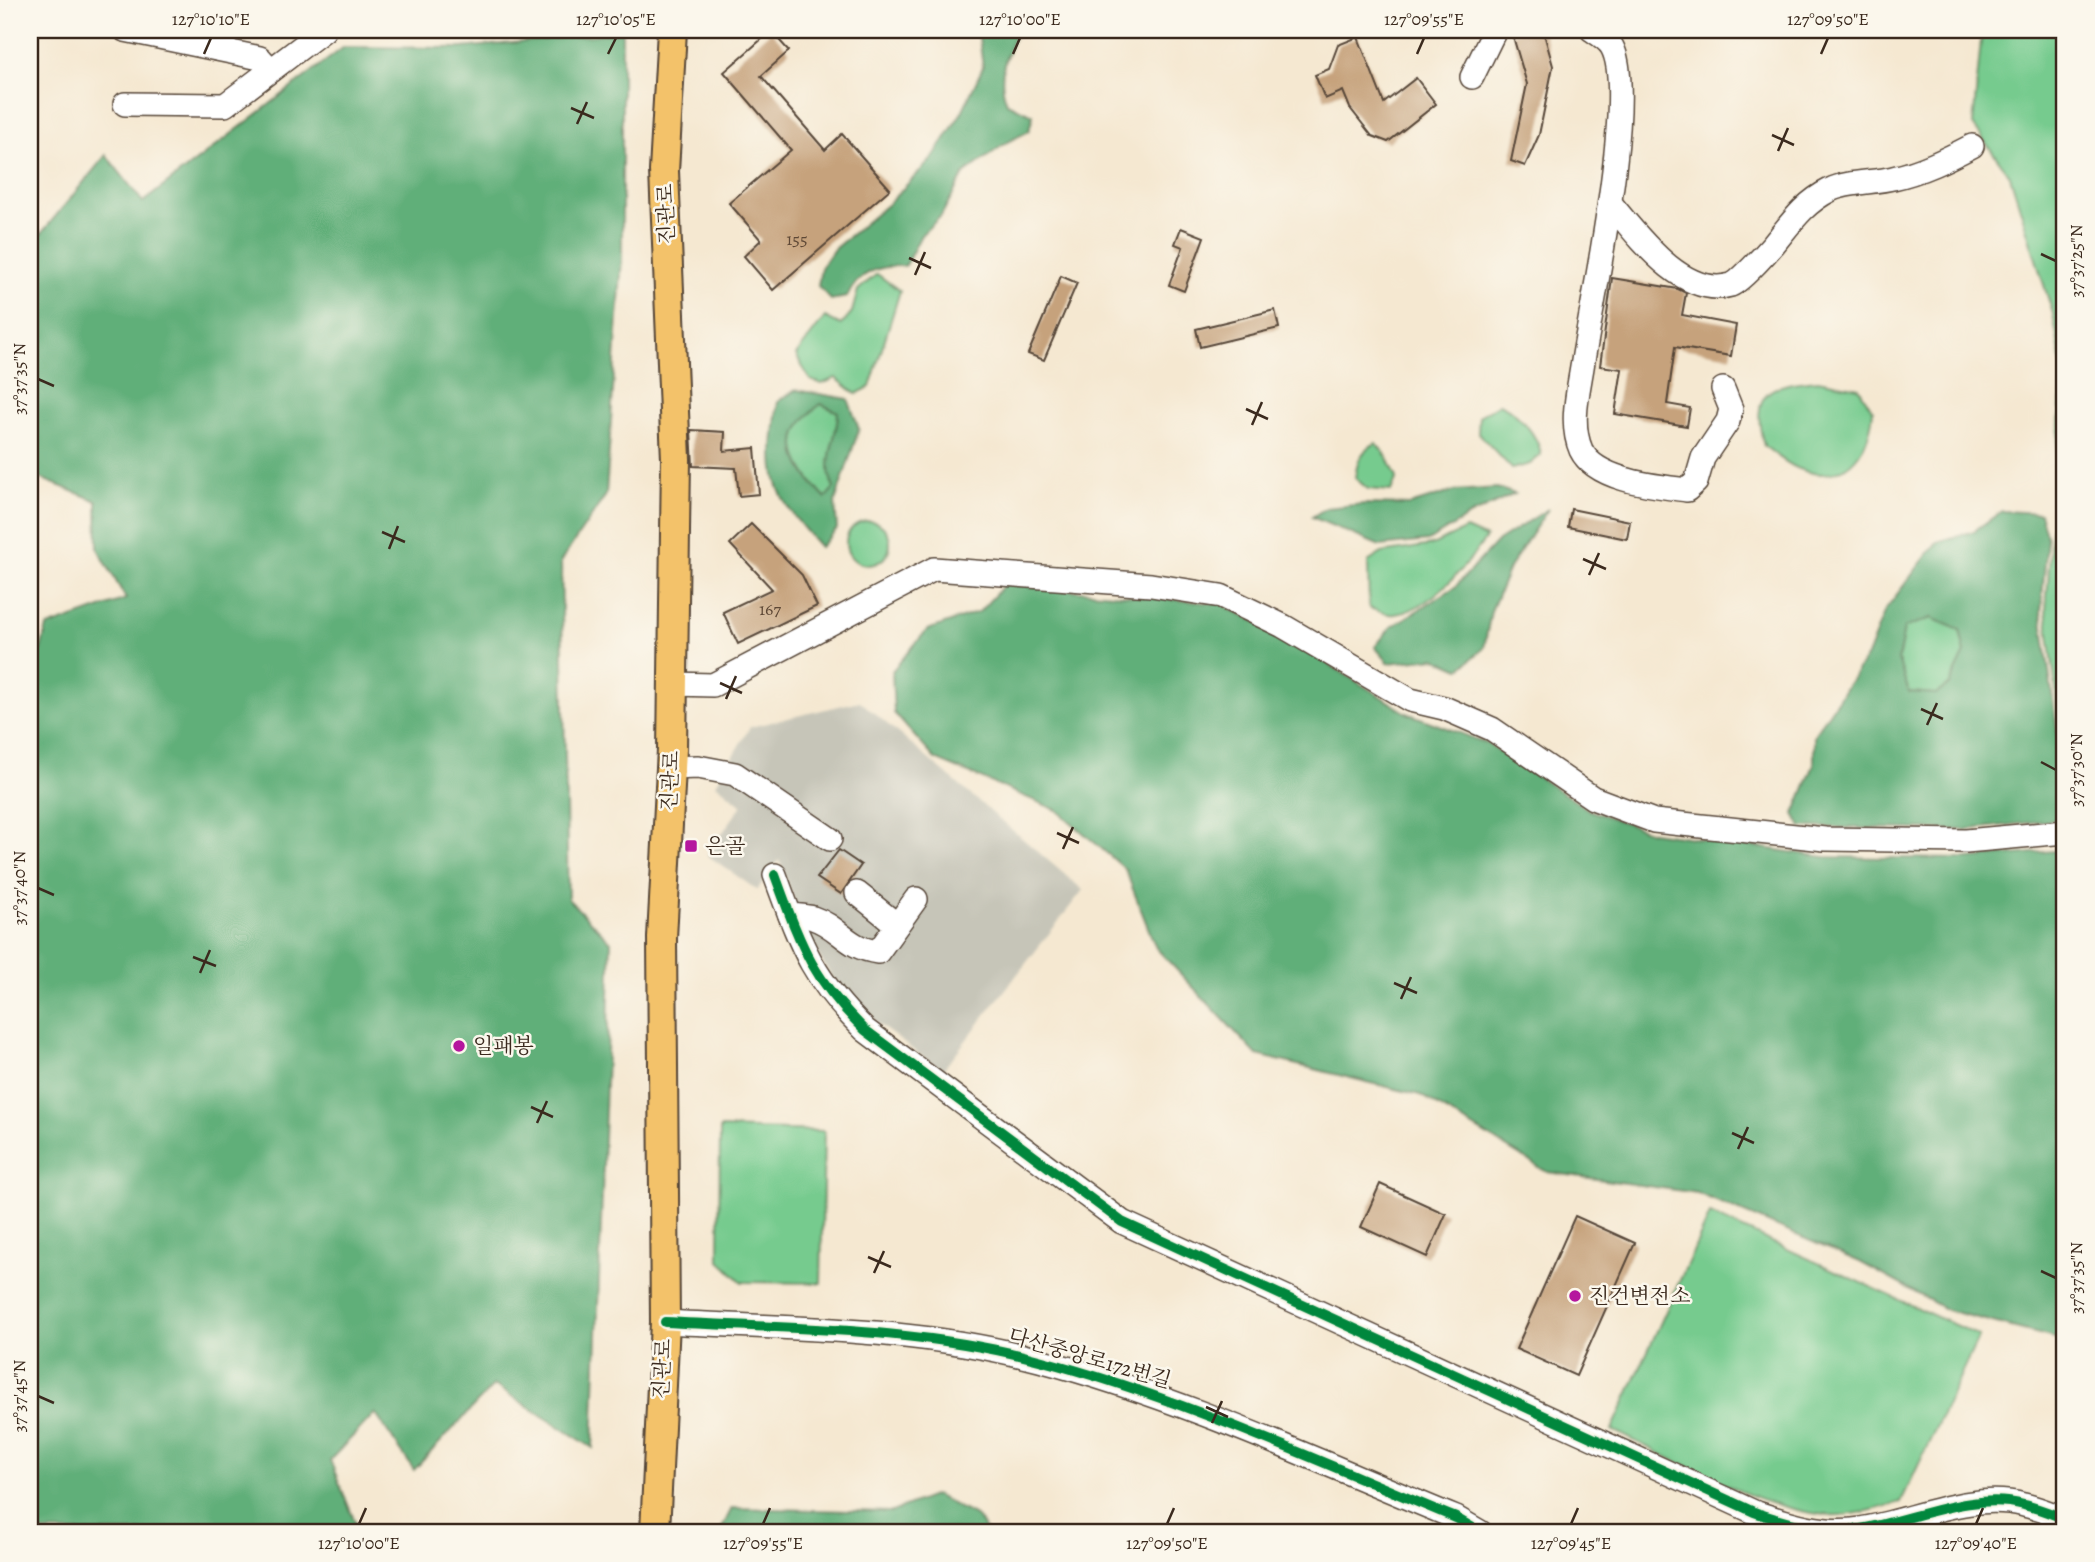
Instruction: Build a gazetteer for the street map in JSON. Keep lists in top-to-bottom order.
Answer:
{
  "streets": {
    "main road": ["진관로"],
    "street": ["다산중앙로172번길"]
  },
  "crossings": [
    ["진관로", "다산중앙로172번길"]
  ],
  "places": {
    "transit": ["은골"],
    "other": ["일패봉", "진건변전소"]
  },
  "house_numbers": ["155", "167"],
  "coordinates": [
    "127°10'10\"E",
    "127°10'05\"E",
    "127°10'00\"E",
    "127°09'55\"E",
    "127°09'50\"E",
    "37°37'25\"N",
    "37°37'35\"N",
    "37°37'30\"N",
    "37°37'40\"N",
    "37°37'45\"N",
    "127°09'45\"E",
    "127°09'40\"E"
  ]
}
